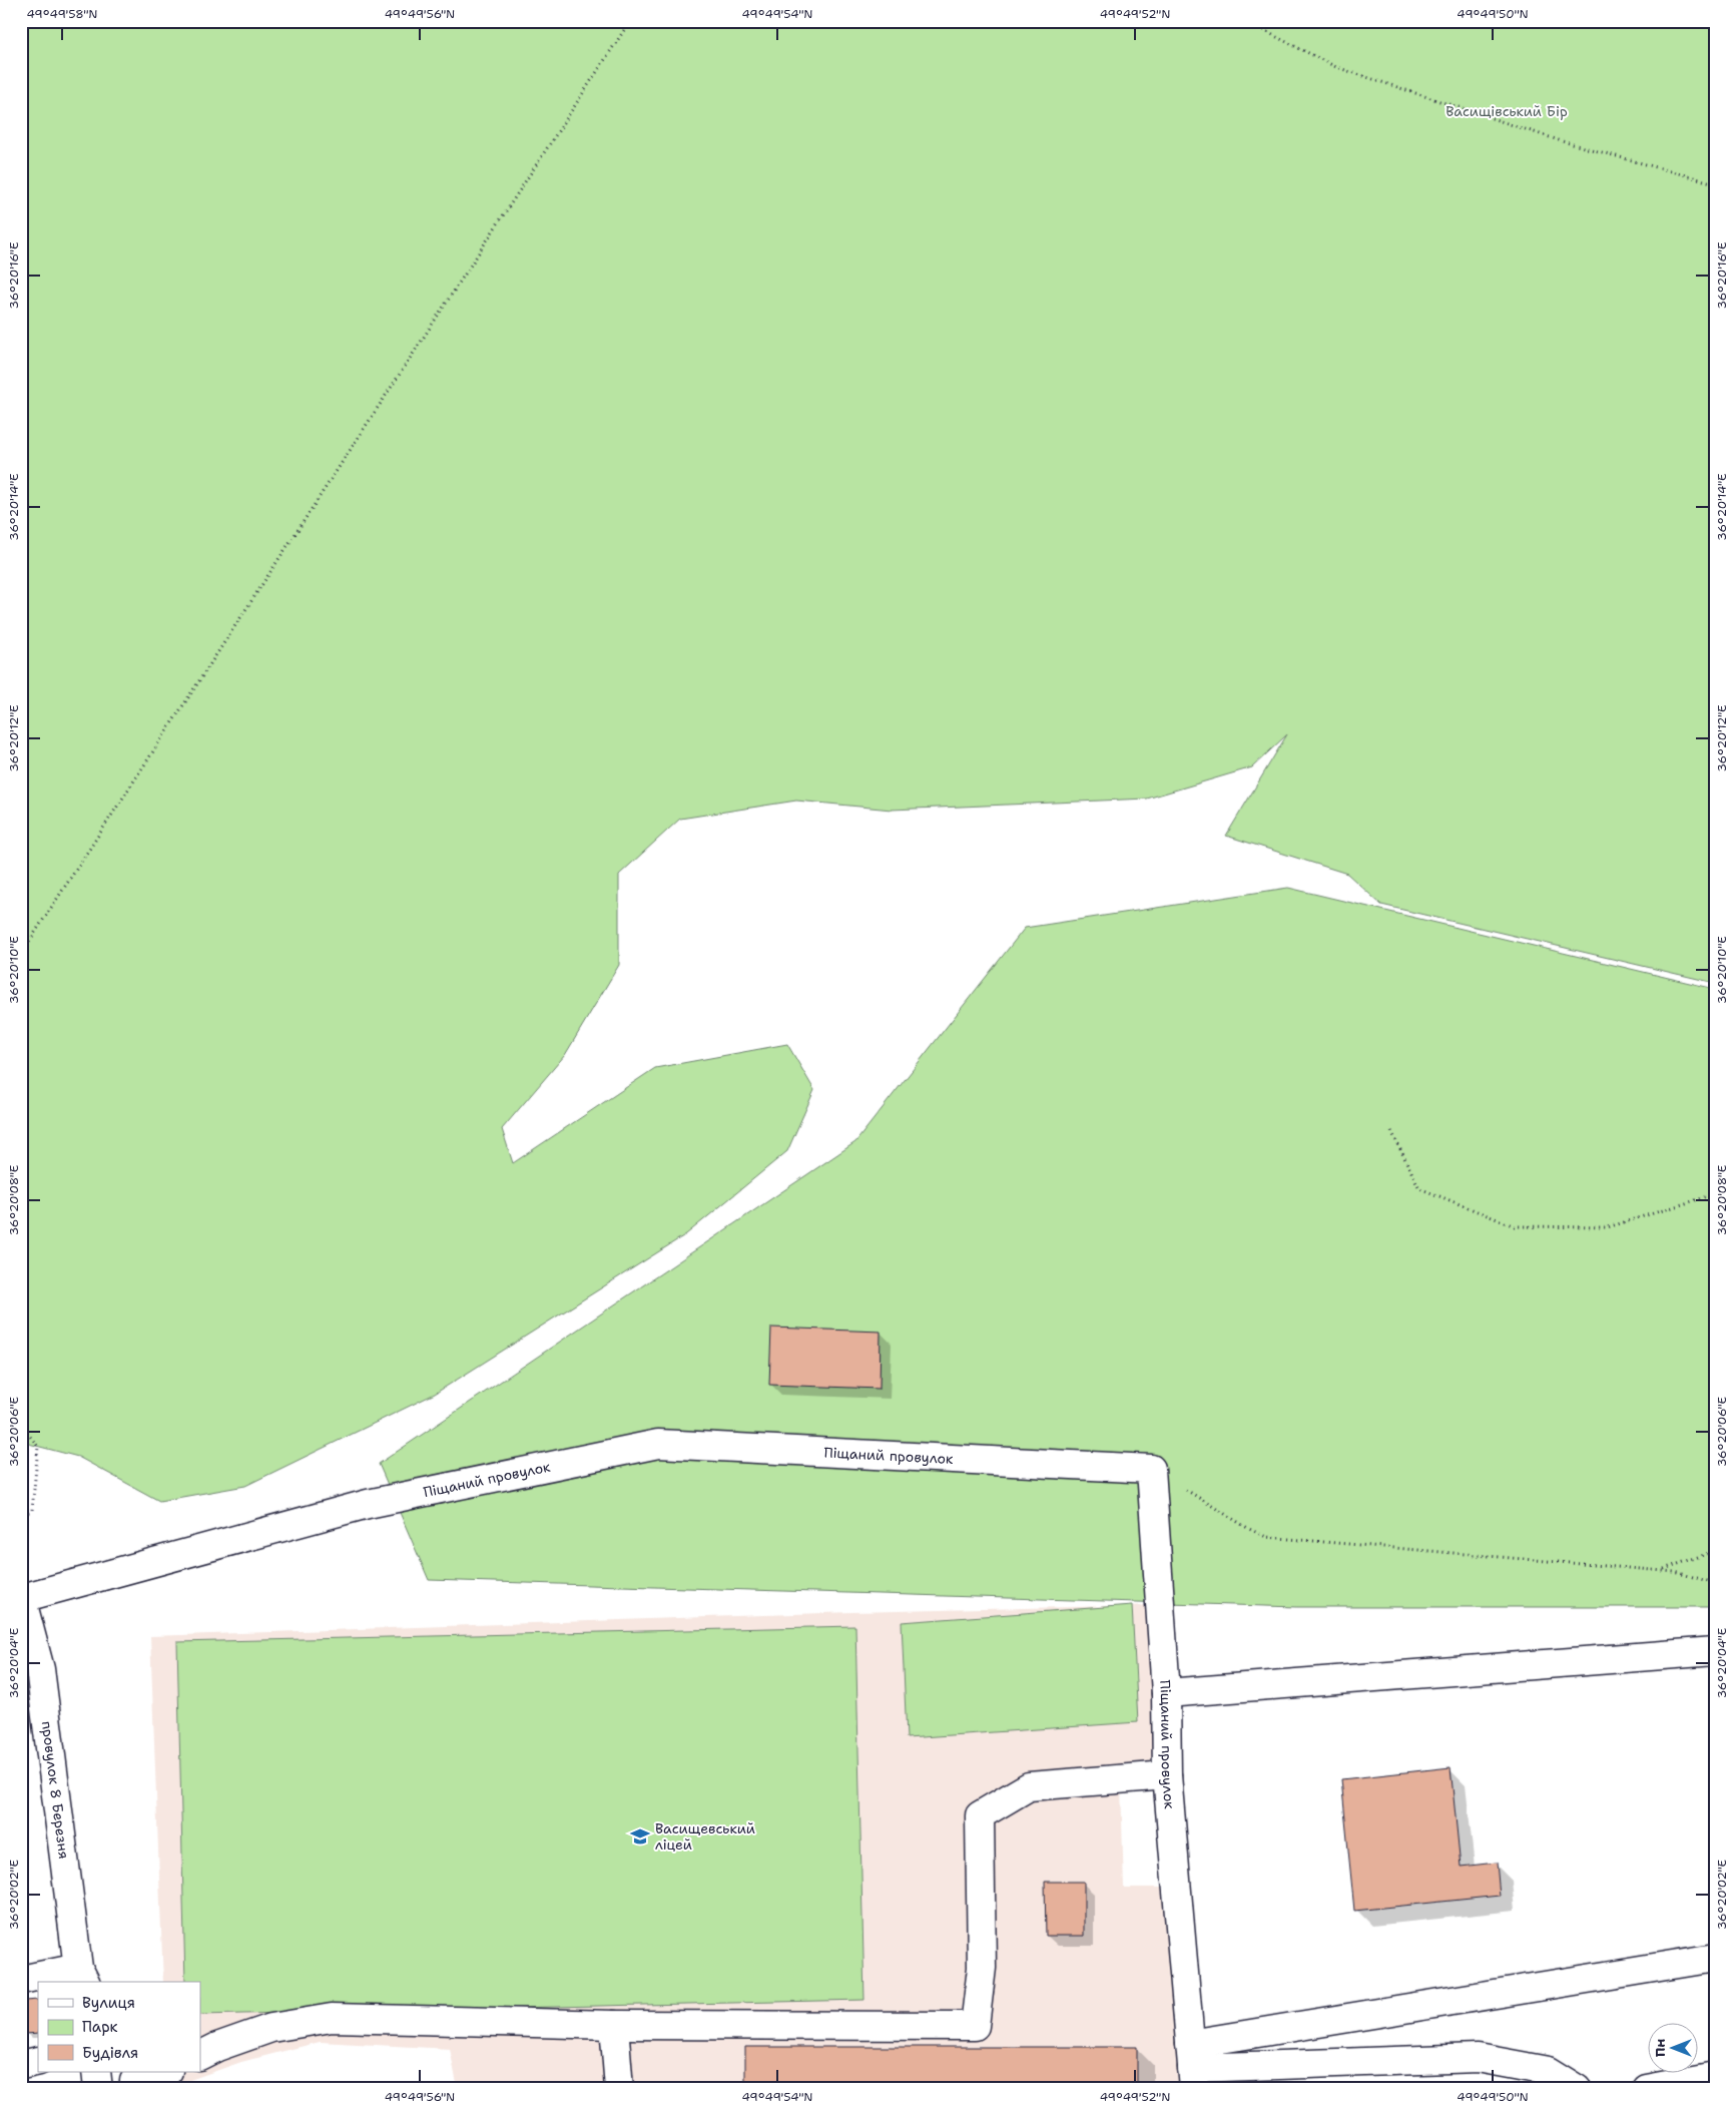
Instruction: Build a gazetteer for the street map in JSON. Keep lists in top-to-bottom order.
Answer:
{
  "streets": {
    "street": ["Піщаний провулок", "провулок 8 Березня"]
  },
  "crossings": [
    ["Піщаний провулок", "провулок 8 Березня"]
  ],
  "parks": ["Васищівський Бір"],
  "places": {
    "school or university": ["Васищевський ліцей"]
  },
  "legend": ["Вулиця", "Парк", "Будівля"],
  "north": "left",
  "coordinates": [
    "49°49'58\"N",
    "49°49'56\"N",
    "49°49'54\"N",
    "49°49'52\"N",
    "49°49'50\"N",
    "36°20'16\"E",
    "36°20'14\"E",
    "36°20'12\"E",
    "36°20'10\"E",
    "36°20'08\"E",
    "36°20'06\"E",
    "36°20'04\"E",
    "36°20'02\"E"
  ]
}
